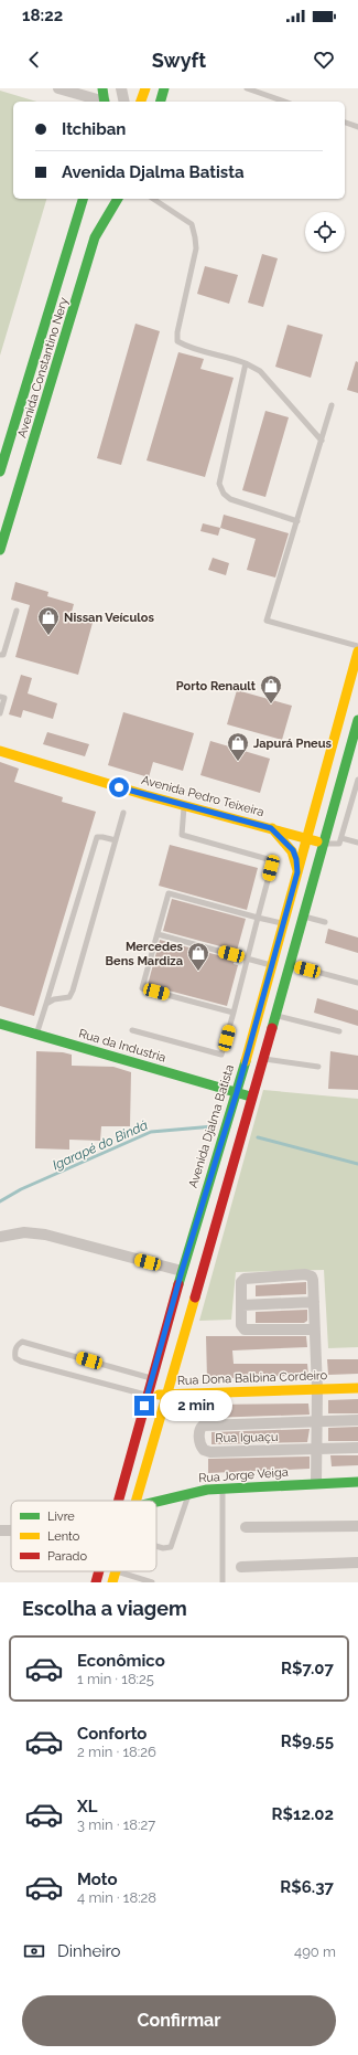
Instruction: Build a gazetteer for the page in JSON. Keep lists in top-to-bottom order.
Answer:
{
  "streets": {
    "main road": [
      "Avenida Constantino Nery",
      "Avenida Pedro Teixeira",
      "Rua da Industria",
      "Avenida Djalma Batista",
      "Rua Dona Balbina Cordeiro",
      "Rua Jorge Veiga"
    ],
    "street": ["Rua Iguaçu"]
  },
  "crossings": [
    ["Avenida Pedro Teixeira", "Avenida Djalma Batista"],
    ["Rua da Industria", "Avenida Djalma Batista"],
    ["Avenida Djalma Batista", "Rua Dona Balbina Cordeiro"]
  ],
  "water": ["Igarapé do Bindá"],
  "places": {
    "shop": [
      "Nissan Veículos",
      "Porto Renault",
      "Japurá Pneus",
      "Mercedes Bens Mardiza"
    ]
  },
  "legend": ["Livre", "Lento", "Parado"],
  "page": {
    "status": "18:22",
    "header": "Swyft",
    "banner": ["Itchiban", "Avenida Djalma Batista"],
    "bubble": "2 min",
    "heading": "Escolha a viagem",
    "list": [
      {
        "name": "Econômico",
        "note": "1 min · 18:25",
        "value": "R$7.07"
      },
      {
        "name": "Conforto",
        "note": "2 min · 18:26",
        "value": "R$9.55"
      },
      {
        "name": "XL",
        "note": "3 min · 18:27",
        "value": "R$12.02"
      },
      {
        "name": "Moto",
        "note": "4 min · 18:28",
        "value": "R$6.37"
      }
    ],
    "pay": ["Dinheiro", "490 m"],
    "buttons": "Confirmar"
  }
}
